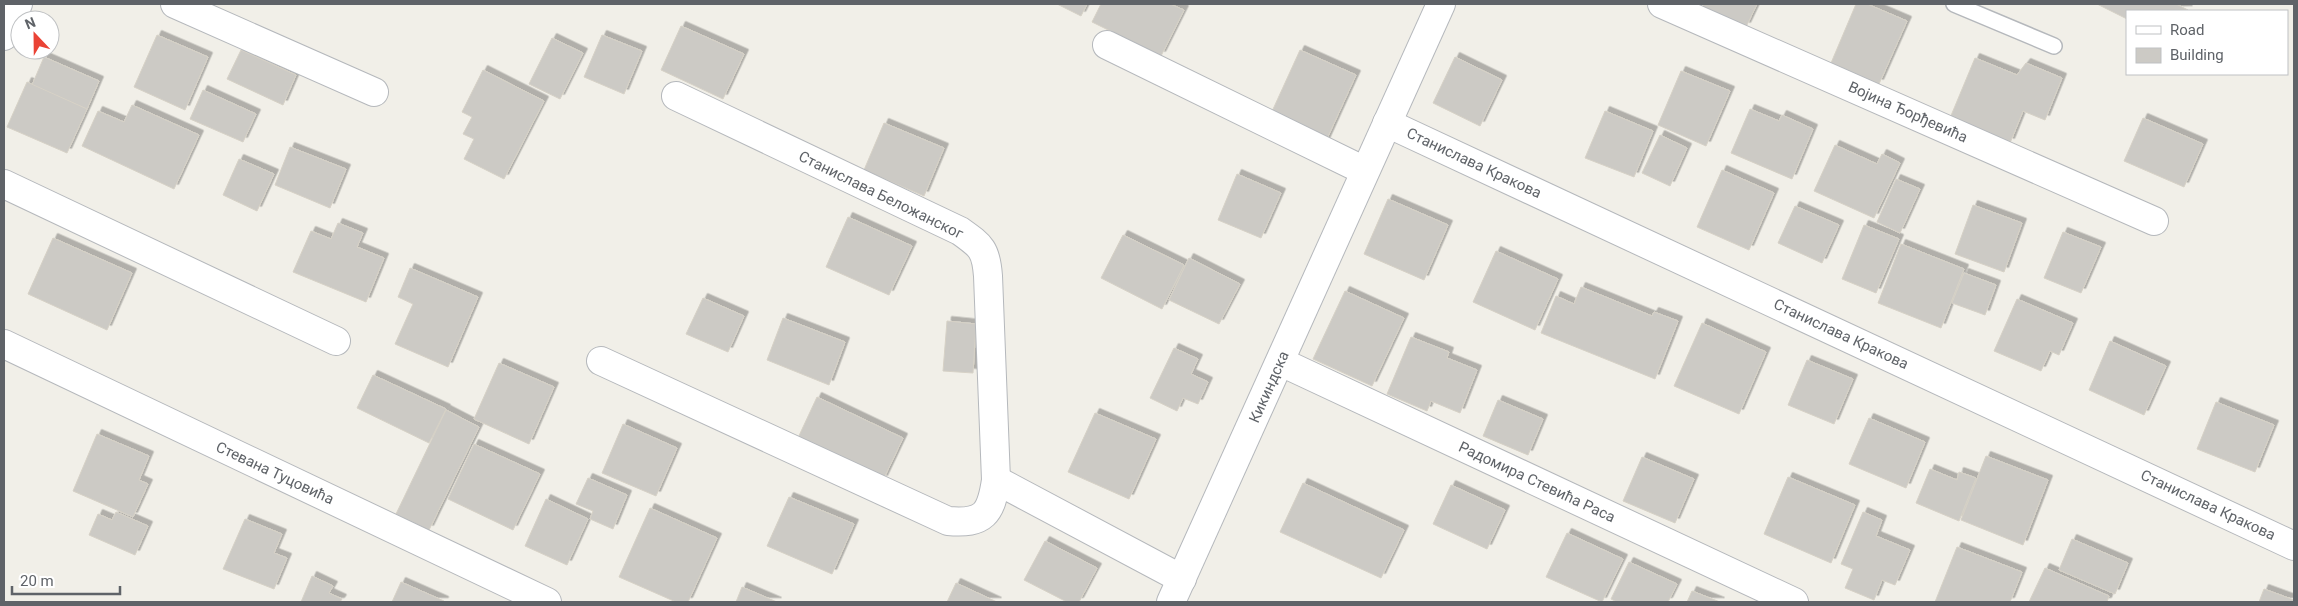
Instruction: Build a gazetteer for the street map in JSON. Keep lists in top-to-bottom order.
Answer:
{
  "streets": {
    "street": [
      "Војина Ђорђевића",
      "Станислава Кракова",
      "Станислава Беложанског",
      "Кикиндска",
      "Стевана Туцовића",
      "Радомира Стевића Раса"
    ]
  },
  "crossings": [
    ["Станислава Кракова", "Кикиндска"],
    ["Кикиндска", "Радомира Стевића Раса"]
  ],
  "legend": ["Road", "Building"],
  "scale_bar": "20 m",
  "north": "top"
}
